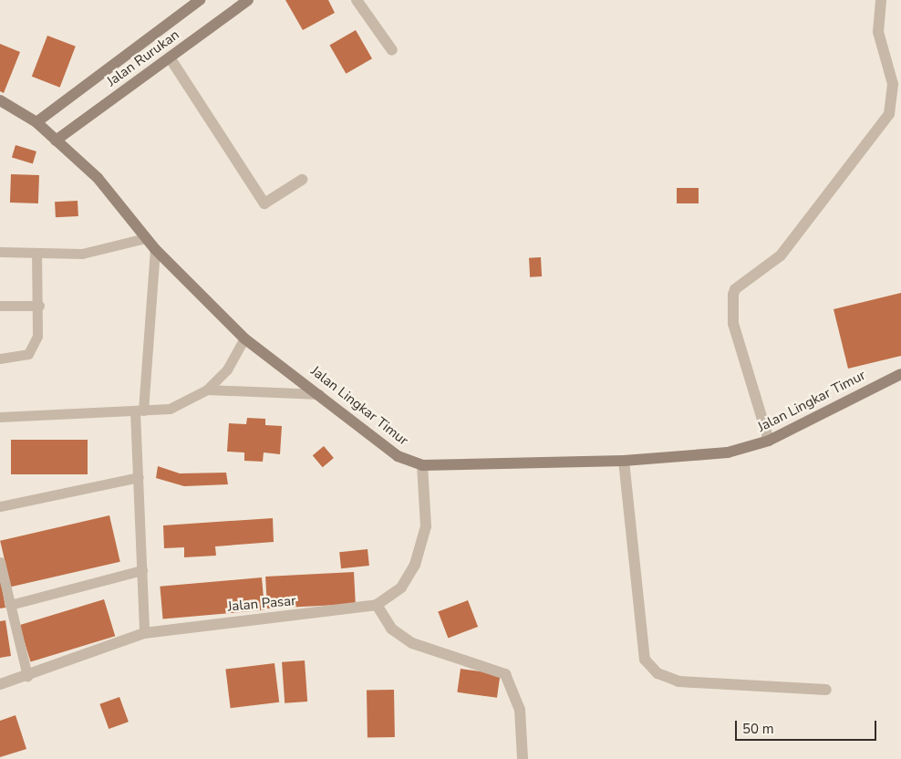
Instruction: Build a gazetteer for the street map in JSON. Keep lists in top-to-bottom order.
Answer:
{
  "streets": {
    "main road": ["Jalan Rurukan", "Jalan Lingkar Timur"],
    "street": ["Jalan Pasar"]
  },
  "crossings": [
    ["Jalan Rurukan", "Jalan Lingkar Timur"],
    ["Jalan Lingkar Timur", "Jalan Pasar"]
  ],
  "scale_bar": "50 m"
}
